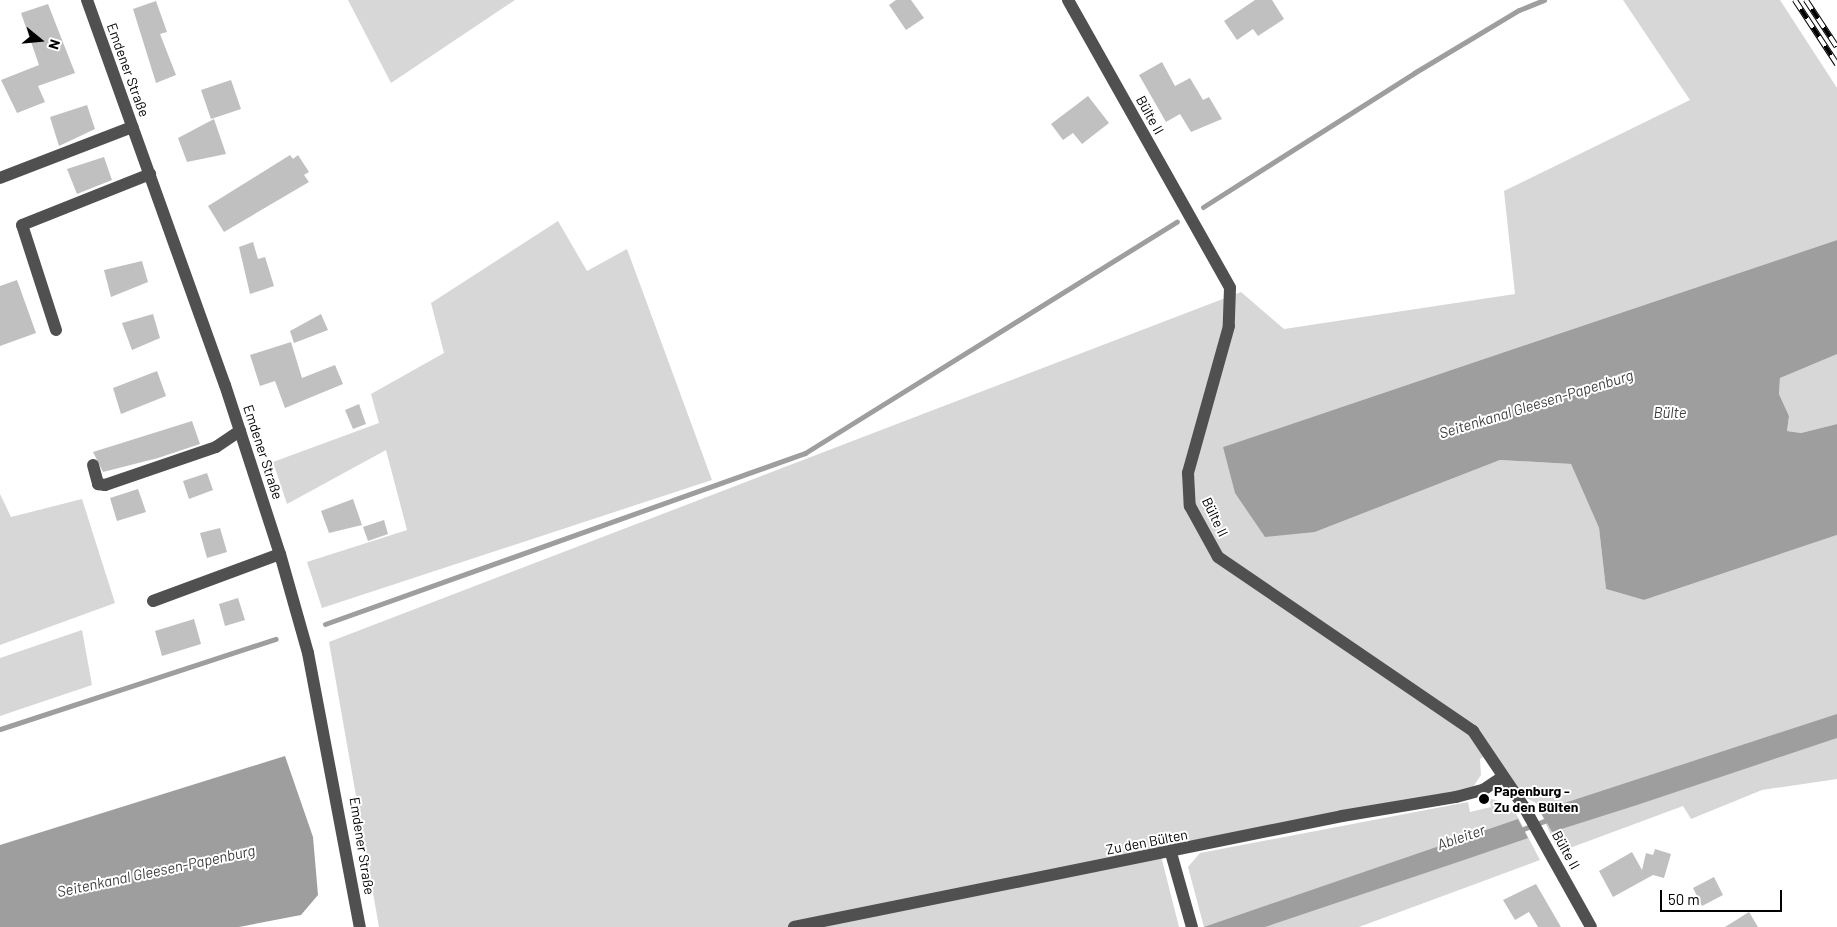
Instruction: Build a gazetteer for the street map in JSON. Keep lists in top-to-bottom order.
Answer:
{
  "streets": {
    "street": ["Emdener Straße", "Bülte II", "Zu den Bülten"]
  },
  "crossings": [
    ["Bülte II", "Zu den Bülten"]
  ],
  "water": ["Seitenkanal Gleesen-Papenburg", "Bülte", "Ableiter"],
  "places": ["Papenburg - Zu den Bülten"],
  "scale_bar": "50 m",
  "north": "right"
}
